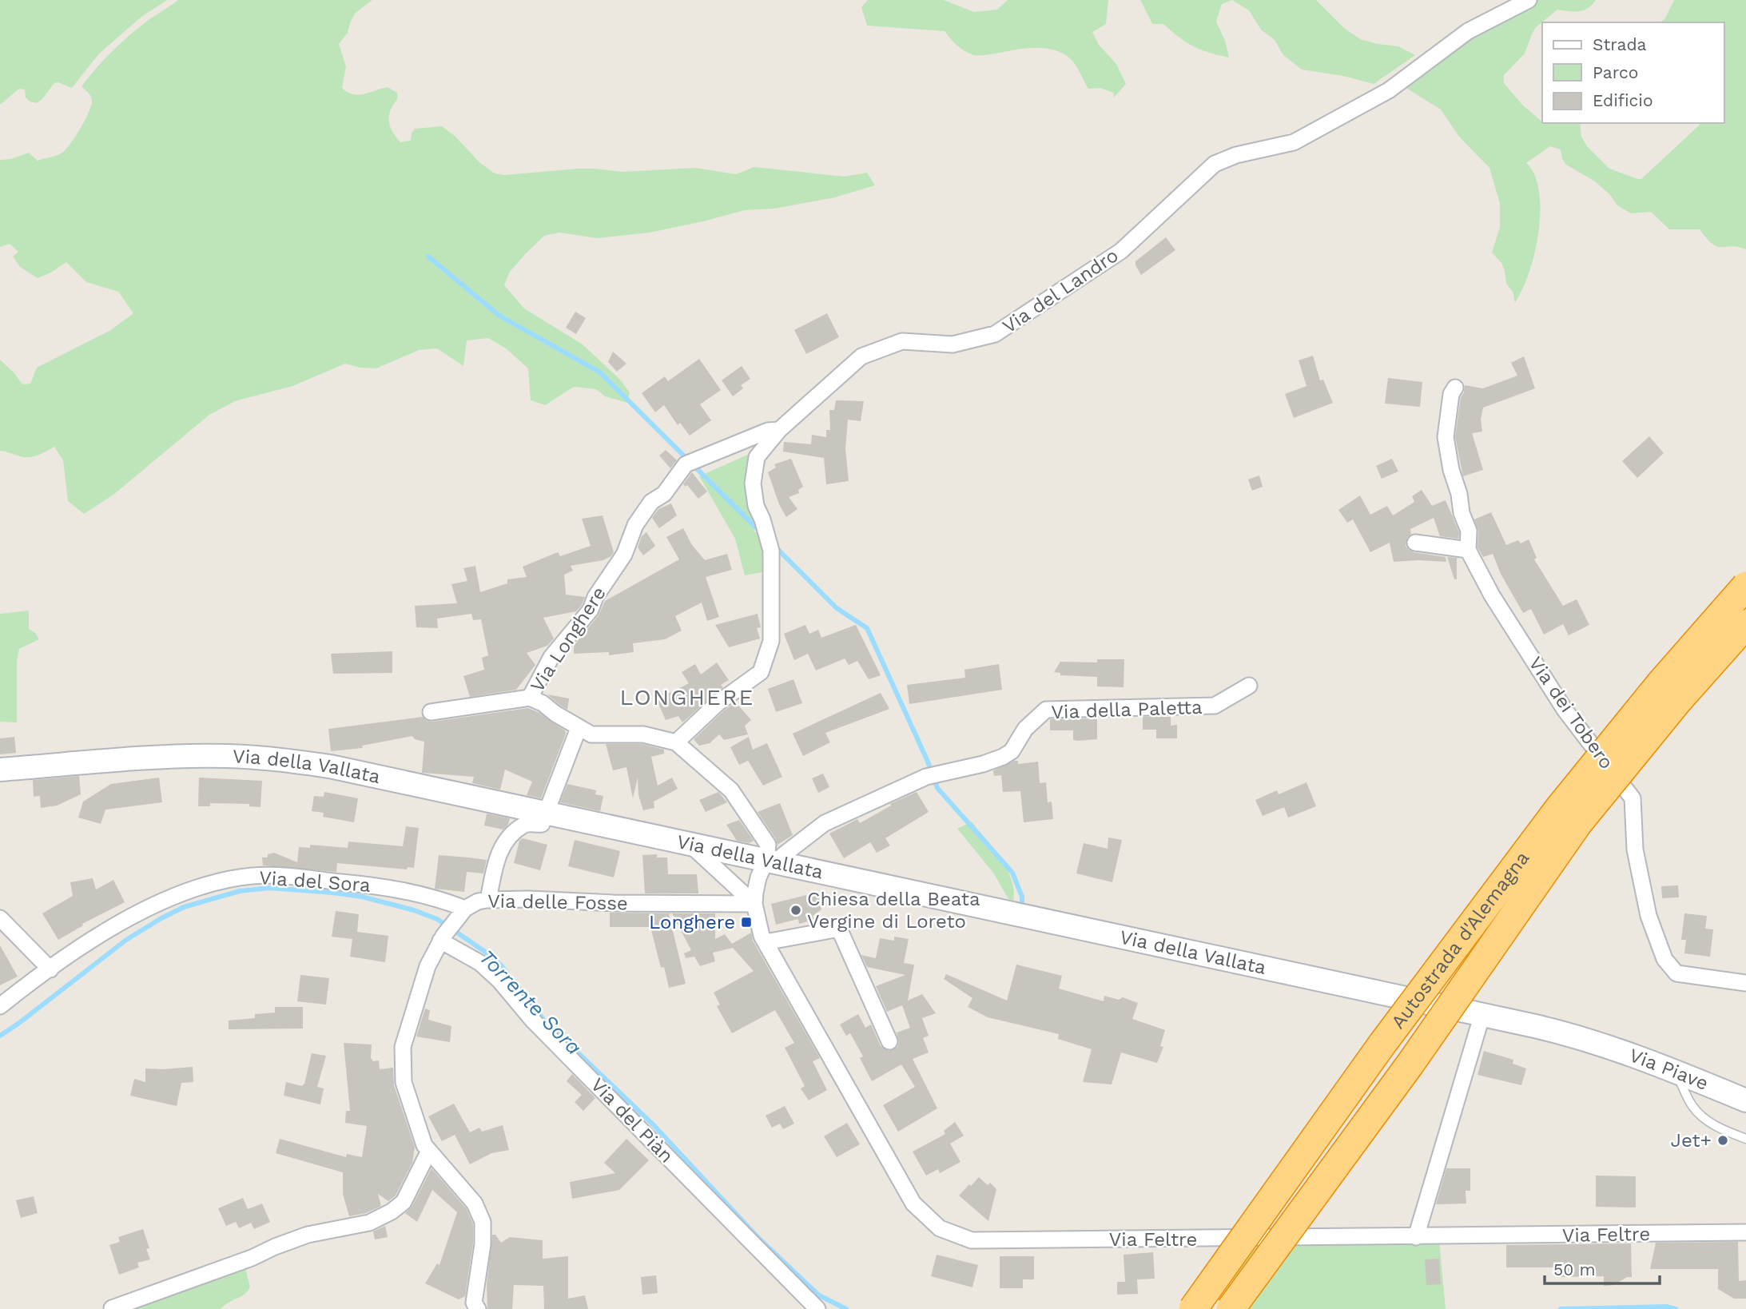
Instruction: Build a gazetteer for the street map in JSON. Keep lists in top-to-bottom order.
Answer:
{
  "streets": {
    "highway": ["Autostrada d'Alemagna"],
    "main road": ["Via della Vallata", "Via Piave"],
    "street": [
      "Via del Landro",
      "Via Longhere",
      "Via della Paletta",
      "Via dei Tobero",
      "Via del Sora",
      "Via delle Fosse",
      "Via del Piàn",
      "Via Feltre"
    ]
  },
  "crossings": [
    ["Via del Landro", "Via Longhere"],
    ["Via Longhere", "Via della Paletta"],
    ["Via Longhere", "Via della Vallata"],
    ["Via Longhere", "Via Feltre"],
    ["Via della Paletta", "Via della Vallata"],
    ["Via della Paletta", "Via Feltre"],
    ["Via della Vallata", "Via Piave"],
    ["Via della Vallata", "Via Feltre"],
    ["Via del Sora", "Via delle Fosse"],
    ["Via delle Fosse", "Via Feltre"]
  ],
  "districts": ["LONGHERE"],
  "water": ["Torrente Sora"],
  "places": {
    "other": ["Chiesa della Beata Vergine di Loreto", "Jet+"],
    "transit": ["Longhere"]
  },
  "legend": ["Strada", "Parco", "Edificio"],
  "scale_bar": "50 m"
}
